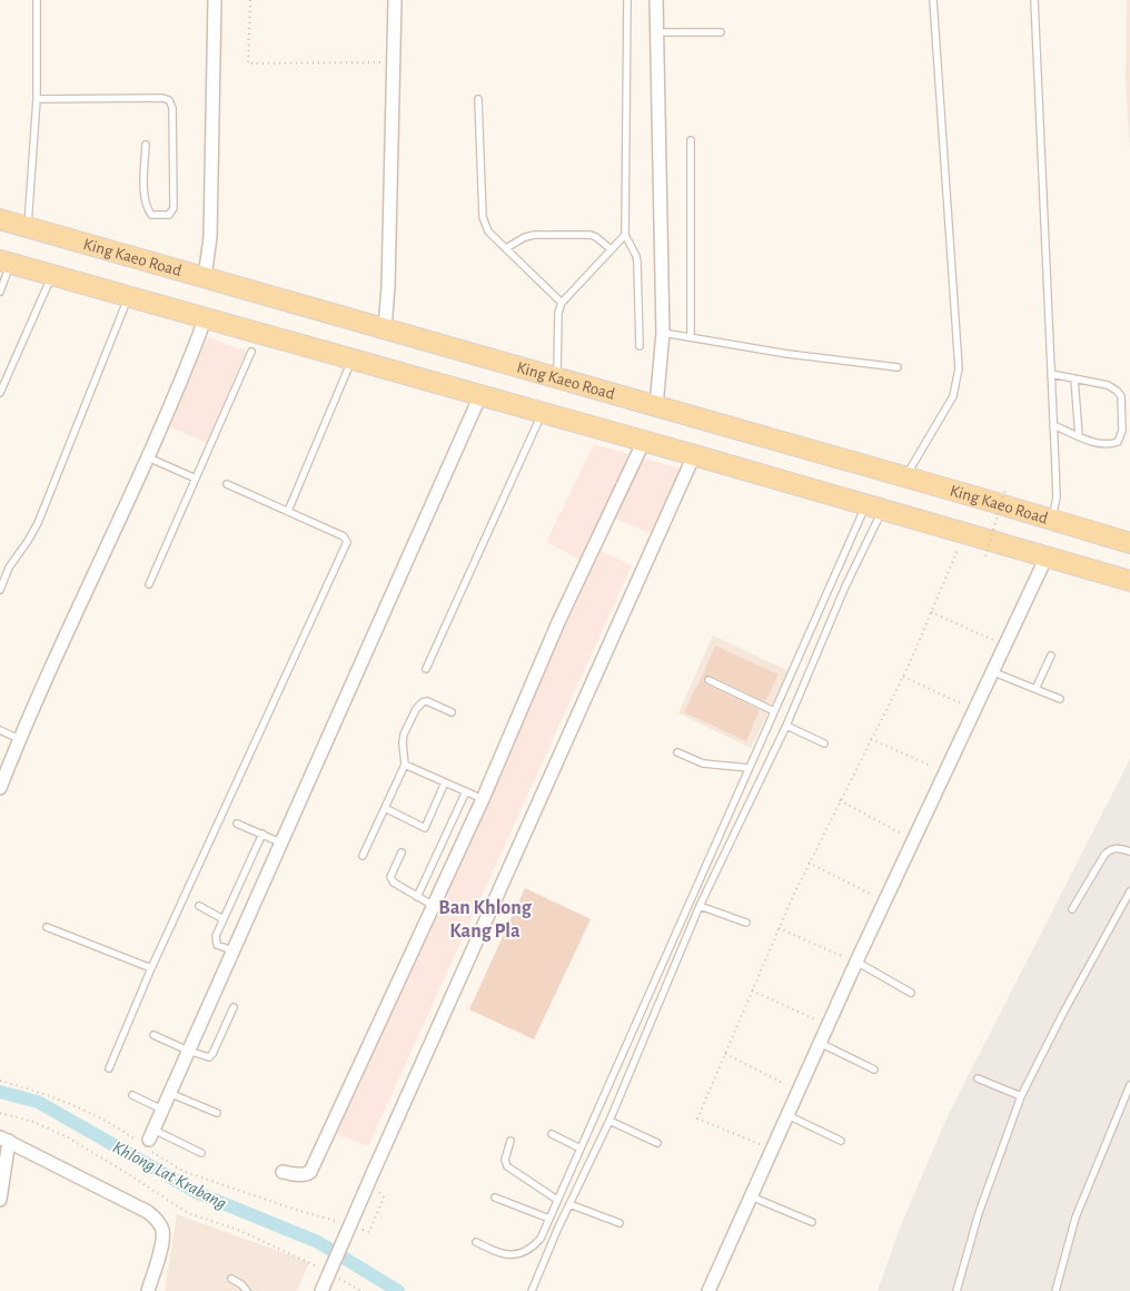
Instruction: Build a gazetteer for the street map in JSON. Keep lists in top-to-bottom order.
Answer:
{
  "streets": {
    "main road": ["King Kaeo Road"]
  },
  "districts": ["Ban Khlong Kang Pla"],
  "water": ["Khlong Lat Krabang"]
}
